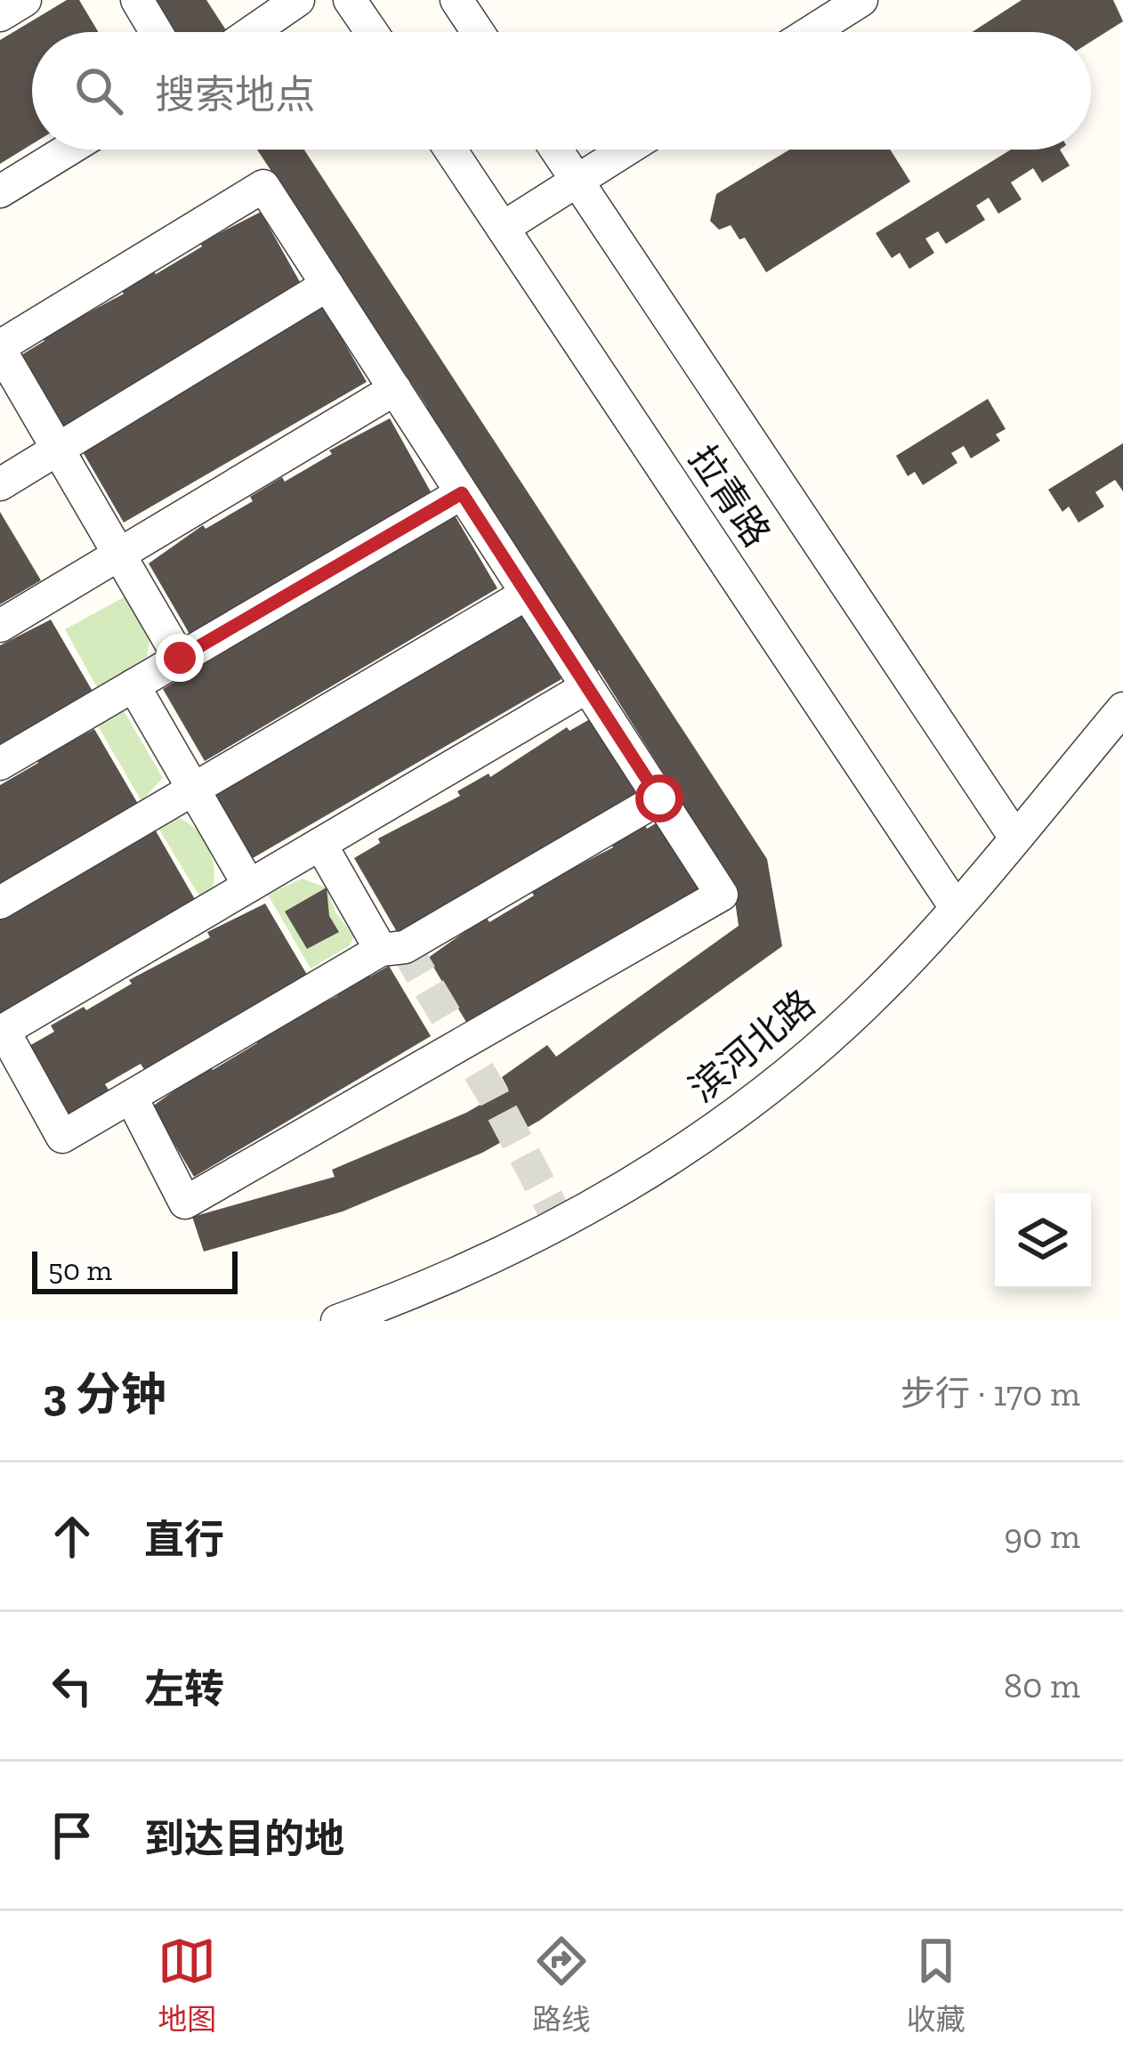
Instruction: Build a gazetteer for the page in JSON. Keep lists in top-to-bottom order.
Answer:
{
  "streets": {
    "street": ["拉青路", "滨河北路"]
  },
  "crossings": [
    ["拉青路", "滨河北路"]
  ],
  "scale_bar": "50 m",
  "page": {
    "search": "搜索地点",
    "scale": "50 m",
    "heading": ["3 分钟", "步行 · 170 m"],
    "list": [
      ["直行", "90 m"],
      ["左转", "80 m"],
      "到达目的地"
    ],
    "nav": ["地图", "路线", "收藏"]
  }
}
